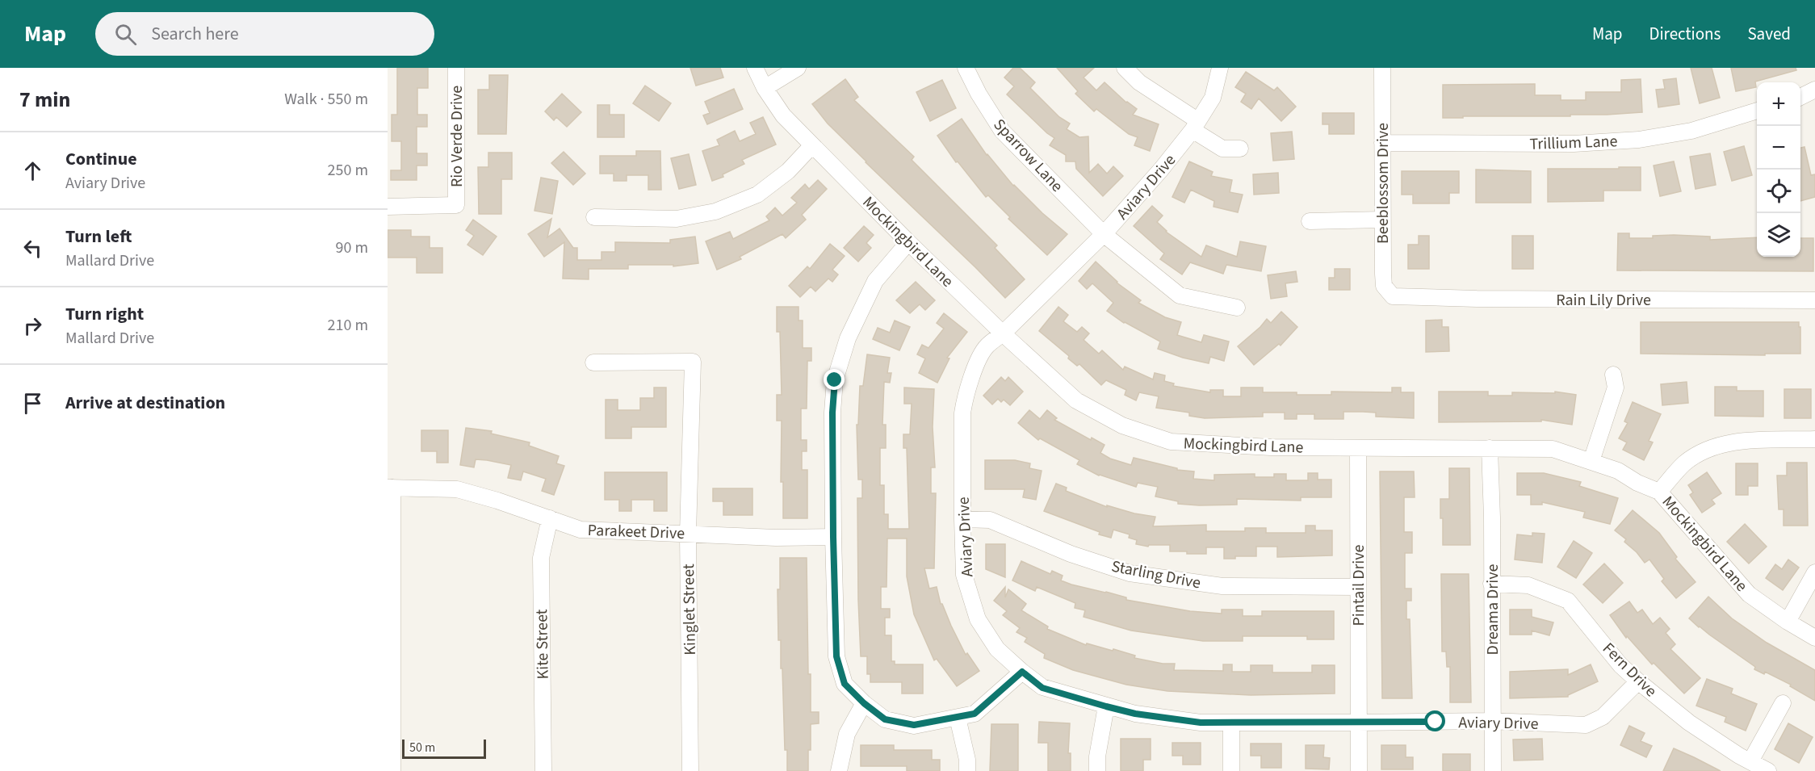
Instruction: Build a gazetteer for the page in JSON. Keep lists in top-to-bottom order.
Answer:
{
  "streets": {
    "street": [
      "Rio Verde Drive",
      "Trillium Lane",
      "Sparrow Lane",
      "Beeblossom Drive",
      "Aviary Drive",
      "Mockingbird Lane",
      "Rain Lily Drive",
      "Parakeet Drive",
      "Starling Drive",
      "Pintail Drive",
      "Kinglet Street",
      "Dreama Drive",
      "Kite Street",
      "Fern Drive"
    ]
  },
  "crossings": [
    ["Trillium Lane", "Beeblossom Drive"],
    ["Sparrow Lane", "Aviary Drive"],
    ["Beeblossom Drive", "Rain Lily Drive"],
    ["Aviary Drive", "Mockingbird Lane"],
    ["Aviary Drive", "Starling Drive"],
    ["Aviary Drive", "Pintail Drive"],
    ["Aviary Drive", "Dreama Drive"],
    ["Aviary Drive", "Fern Drive"],
    ["Mockingbird Lane", "Pintail Drive"],
    ["Mockingbird Lane", "Dreama Drive"],
    ["Parakeet Drive", "Kinglet Street"],
    ["Parakeet Drive", "Kite Street"],
    ["Starling Drive", "Pintail Drive"],
    ["Dreama Drive", "Fern Drive"]
  ],
  "scale_bar": "50 m",
  "page": {
    "header": "Map",
    "search": "Search here",
    "nav": ["Map", "Directions", "Saved"],
    "heading": ["7 min", "Walk · 550 m"],
    "map_buttons": ["+", "−"],
    "list": [
      ["Continue", "Aviary Drive", "250 m"],
      ["Turn left", "Mallard Drive", "90 m"],
      ["Turn right", "Mallard Drive", "210 m"],
      "Arrive at destination"
    ],
    "scale": "50 m"
  }
}
